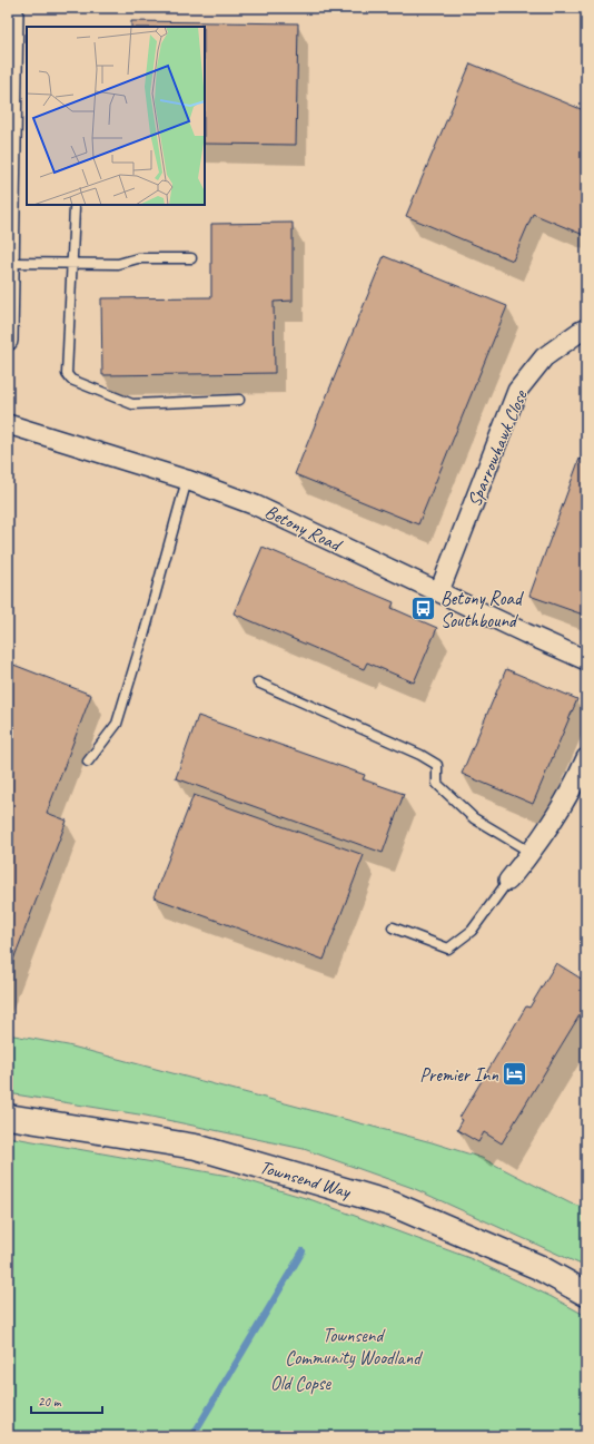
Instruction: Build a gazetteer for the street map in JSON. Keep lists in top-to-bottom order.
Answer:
{
  "streets": {
    "main road": ["Townsend Way"],
    "street": ["Sparrowhawk Close", "Betony Road"]
  },
  "crossings": [
    ["Sparrowhawk Close", "Betony Road"]
  ],
  "parks": ["Townsend Community Woodland", "Old Copse"],
  "places": {
    "bus stop": ["Betony Road Southbound"],
    "hotel": ["Premier Inn"]
  },
  "scale_bar": "20 m"
}
